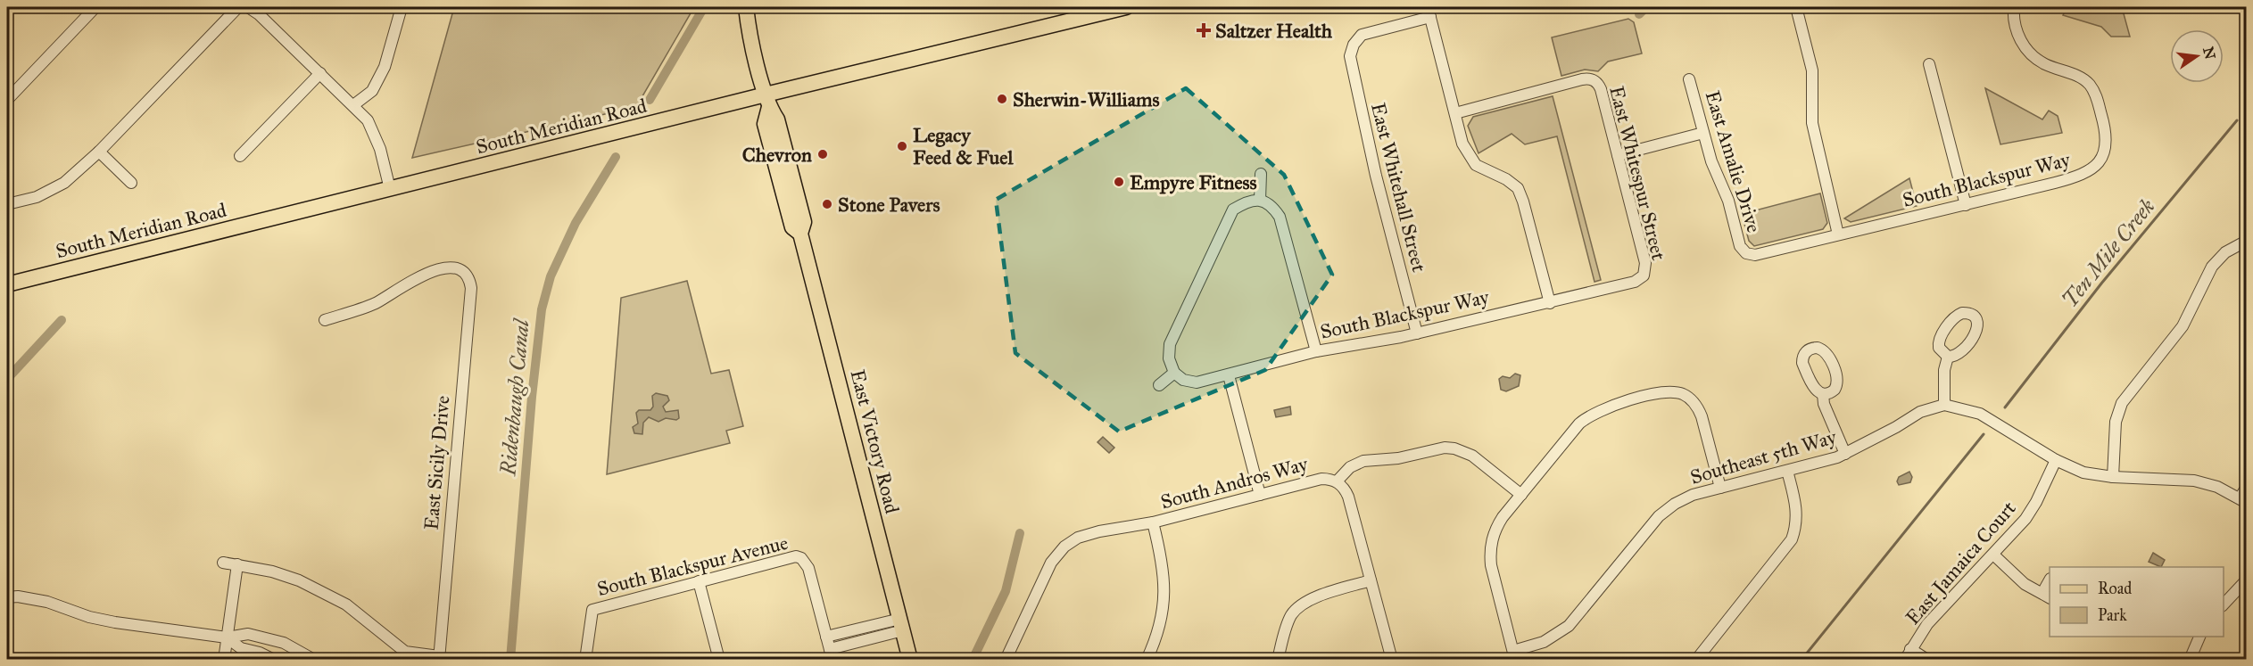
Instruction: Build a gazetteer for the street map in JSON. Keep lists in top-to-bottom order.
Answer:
{
  "streets": {
    "main road": ["South Meridian Road", "East Victory Road"],
    "street": [
      "East Amalie Drive",
      "East Whitespur Street",
      "South Blackspur Way",
      "East Whitehall Street",
      "Southeast 5th Way",
      "East Sicily Drive",
      "South Andros Way",
      "East Jamaica Court",
      "South Blackspur Avenue"
    ]
  },
  "crossings": [
    ["South Meridian Road", "East Victory Road"],
    ["East Amalie Drive", "South Blackspur Way"],
    ["East Whitespur Street", "South Blackspur Way"],
    ["South Blackspur Way", "East Whitehall Street"]
  ],
  "water": ["Ten Mile Creek", "Ridenbaugh Canal"],
  "places": {
    "health": ["Saltzer Health"],
    "other": [
      "Sherwin-Williams",
      "Legacy Feed & Fuel",
      "Chevron",
      "Empyre Fitness",
      "Stone Pavers"
    ]
  },
  "legend": ["Road", "Park"],
  "north": "right"
}
